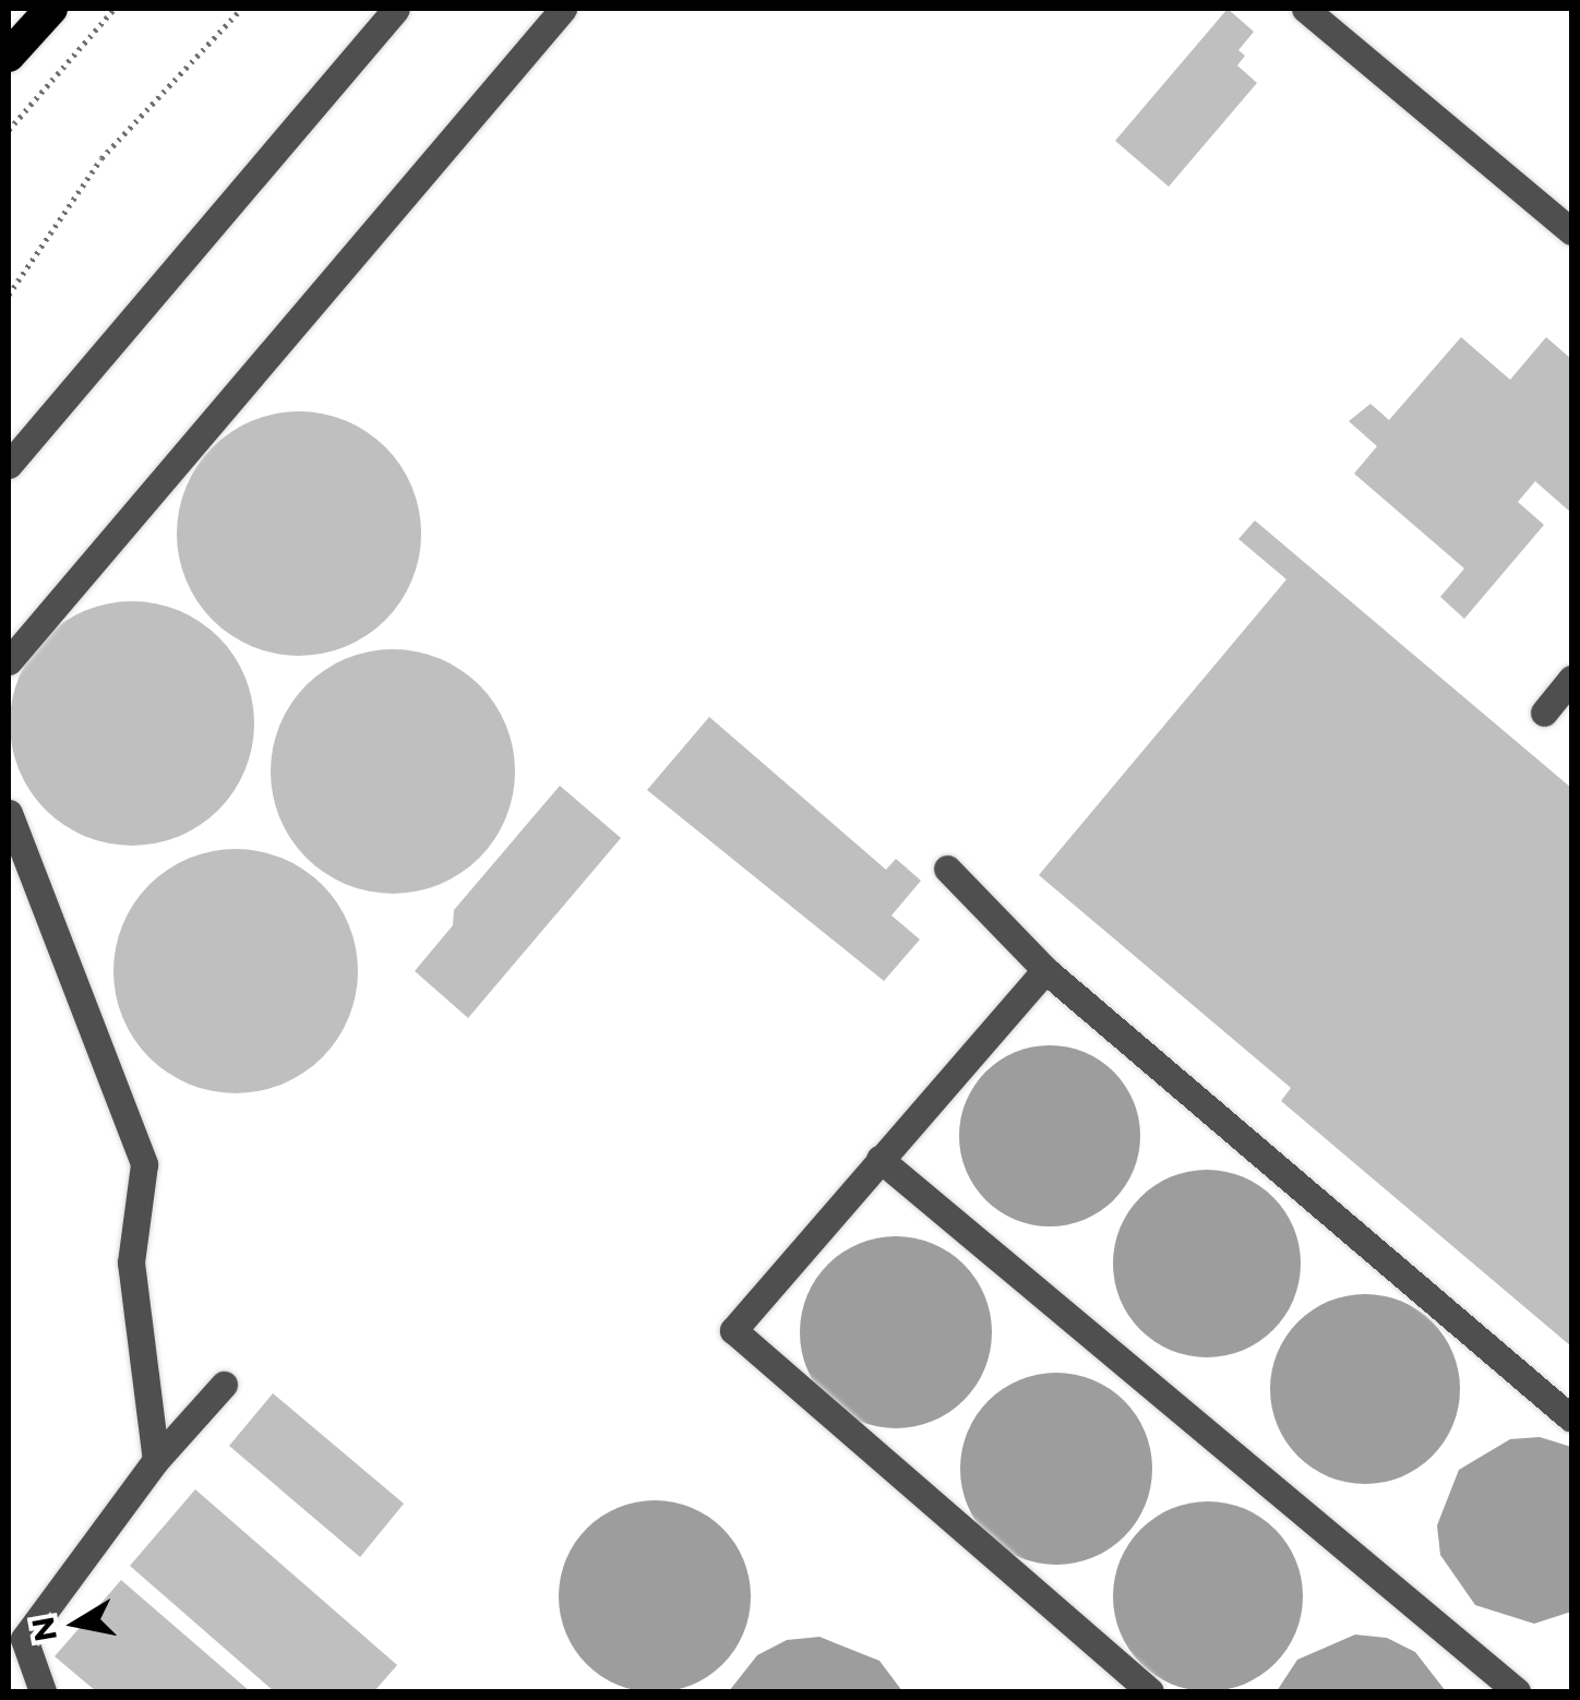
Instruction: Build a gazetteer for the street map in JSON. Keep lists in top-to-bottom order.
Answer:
{
  "north": "left"
}
